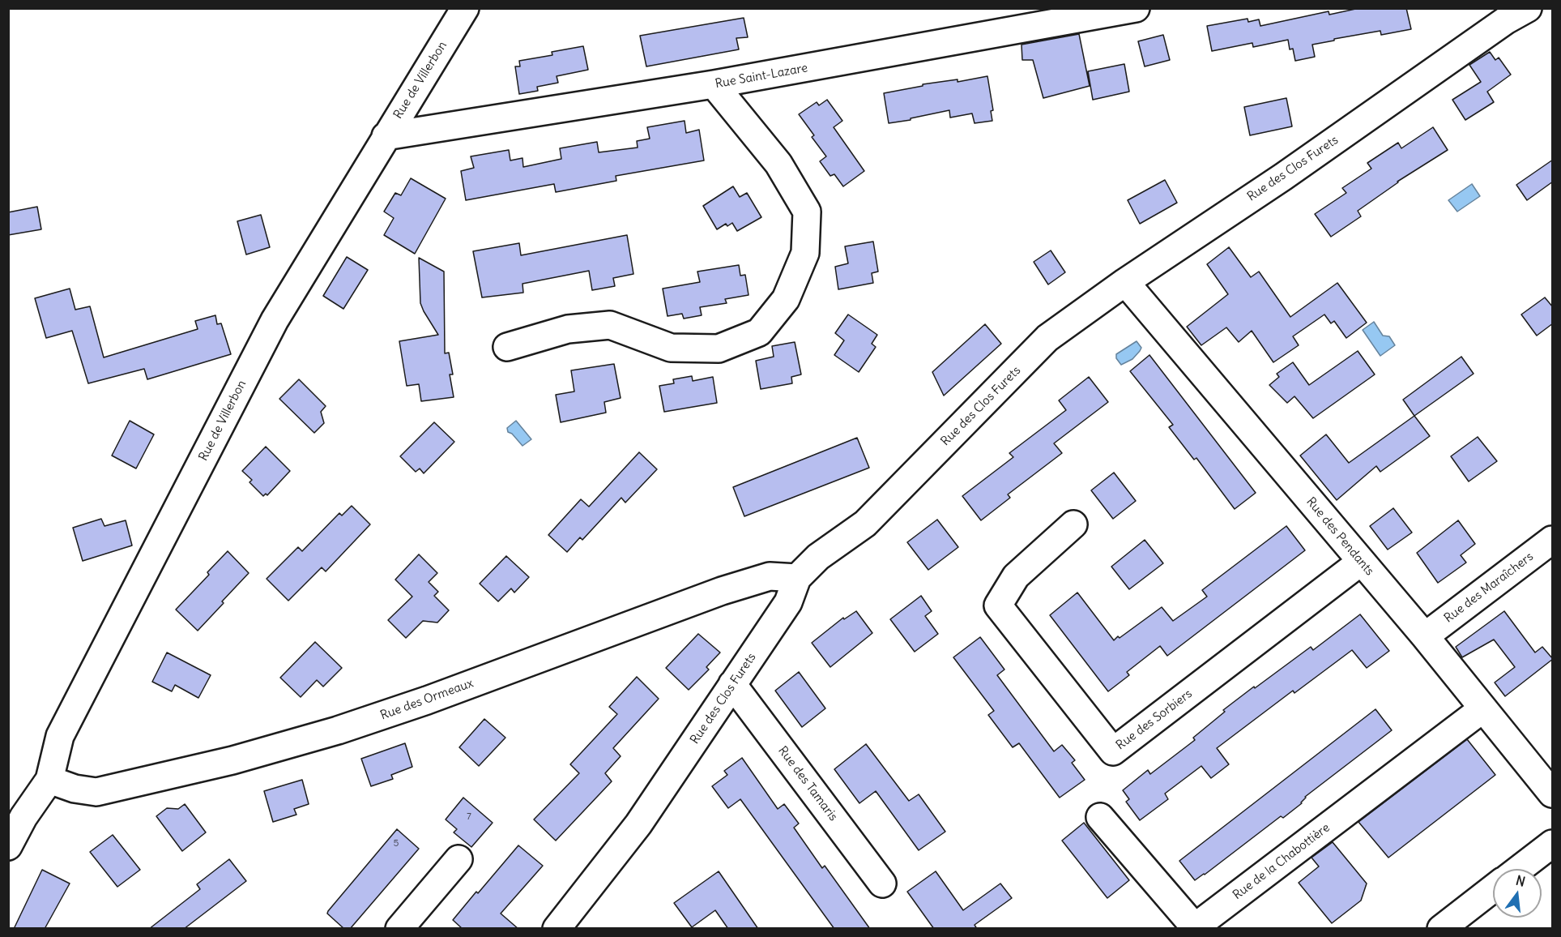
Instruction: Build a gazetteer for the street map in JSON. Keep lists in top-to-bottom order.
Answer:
{
  "streets": {
    "street": [
      "Rue Saint-Lazare",
      "Rue de Villerbon",
      "Rue des Clos Furets",
      "Rue des Pendants",
      "Rue des Maraîchers",
      "Rue des Ormeaux",
      "Rue des Sorbiers",
      "Rue des Tamaris",
      "Rue de la Chabottière"
    ]
  },
  "crossings": [
    ["Rue Saint-Lazare", "Rue de Villerbon"],
    ["Rue de Villerbon", "Rue des Ormeaux"],
    ["Rue des Clos Furets", "Rue des Pendants"],
    ["Rue des Clos Furets", "Rue des Ormeaux"],
    ["Rue des Clos Furets", "Rue des Tamaris"],
    ["Rue des Pendants", "Rue des Maraîchers"],
    ["Rue des Pendants", "Rue des Sorbiers"],
    ["Rue des Pendants", "Rue de la Chabottière"]
  ],
  "house_numbers": ["7", "5"],
  "north": "top"
}
